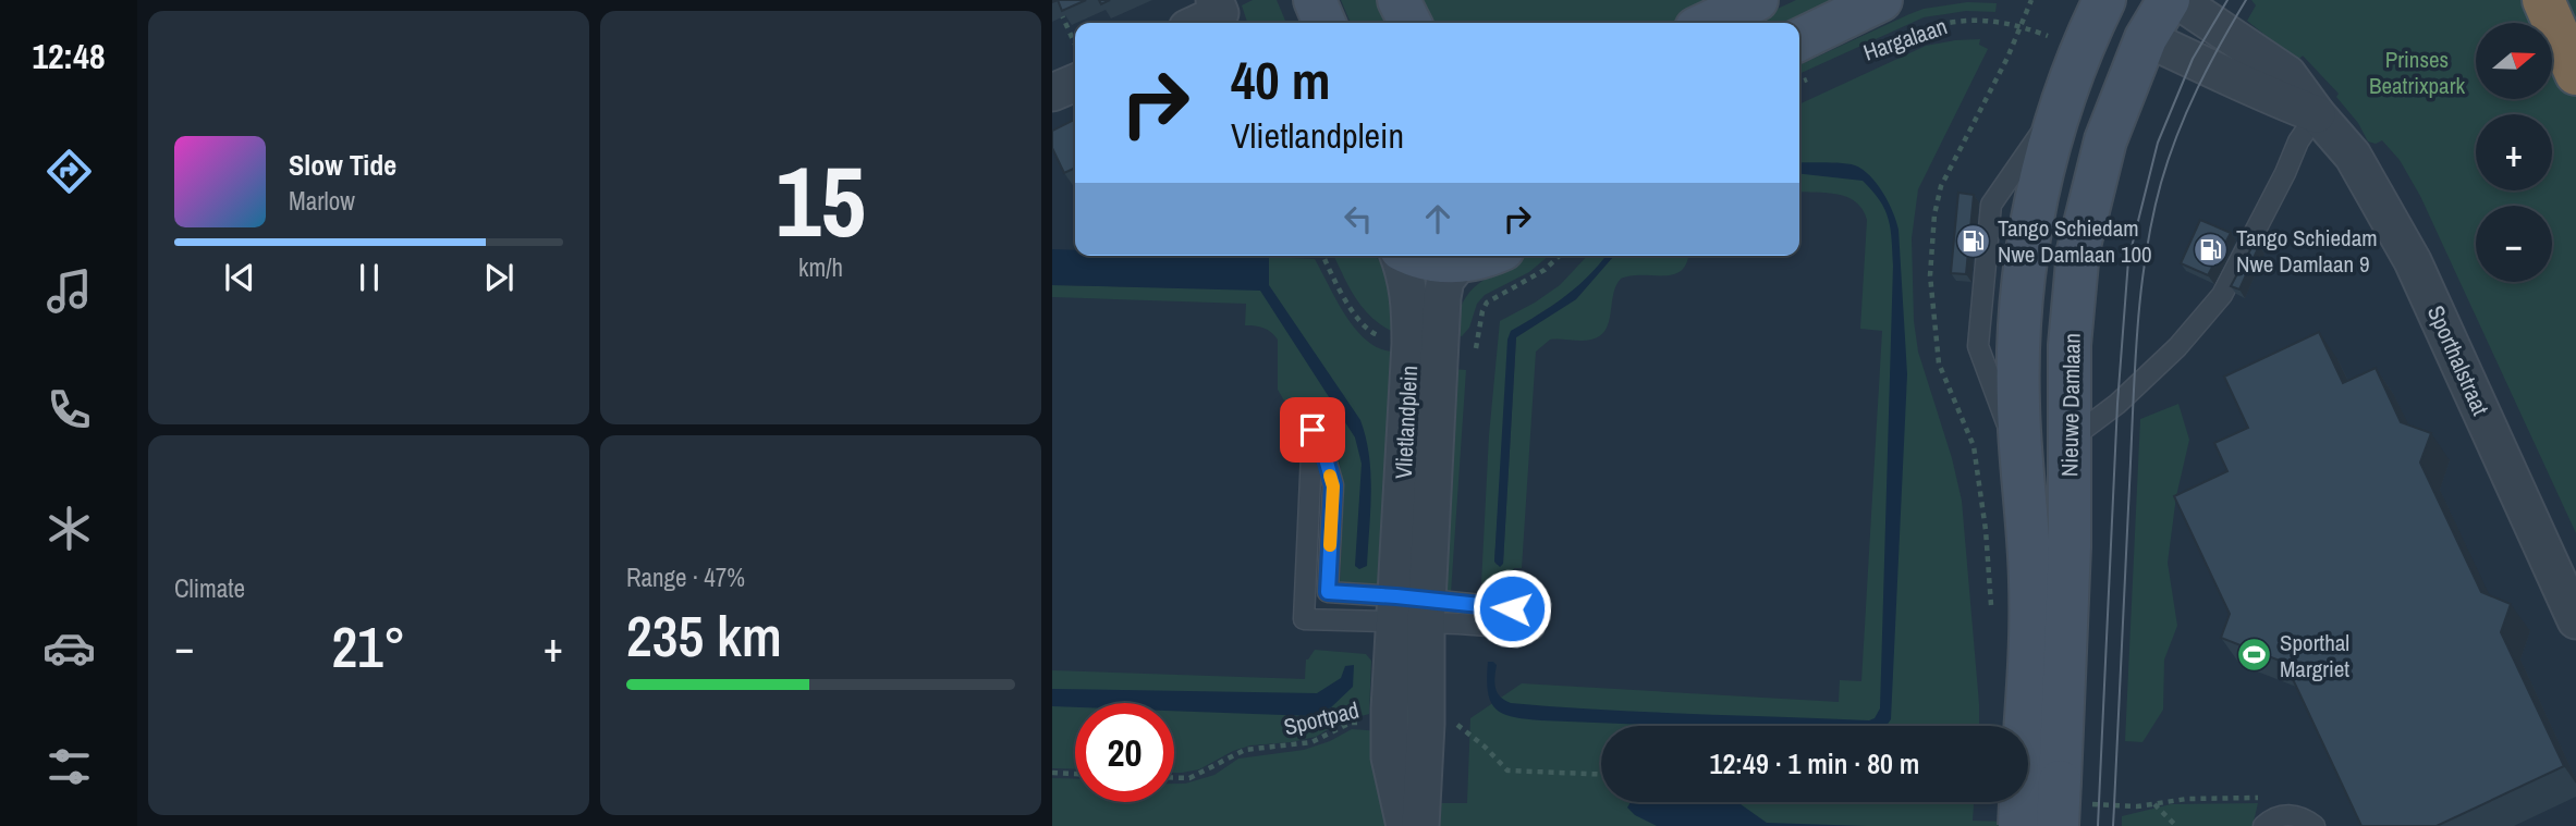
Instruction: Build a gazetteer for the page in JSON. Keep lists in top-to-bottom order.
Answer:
{
  "streets": {
    "main road": ["Hargalaan", "Nieuwe Damlaan"],
    "street": ["Sporthalstraat", "Vlietlandplein"],
    "path": ["Sportpad"]
  },
  "crossings": [
    ["Sporthalstraat", "Nieuwe Damlaan"],
    ["Vlietlandplein", "Sportpad"]
  ],
  "parks": ["Prinses Beatrixpark"],
  "places": {
    "fuel station": ["Tango Schiedam Nwe Damlaan 100", "Tango Schiedam Nwe Damlaan 9"],
    "sports": ["Sporthal Margriet"]
  },
  "north": "right",
  "page": {
    "tabs": "12:48",
    "tile": [
      ["15", "km/h"],
      "Climate",
      ["Range · 47%", "235 km"]
    ],
    "map_buttons": ["+", "−"],
    "turn": ["40 m", "Vlietlandplein"],
    "song": ["Slow Tide", "Marlow"],
    "heat": ["−", "21°", "+"],
    "limit": "20",
    "trip": "12:49 · 1 min · 80 m"
  }
}
